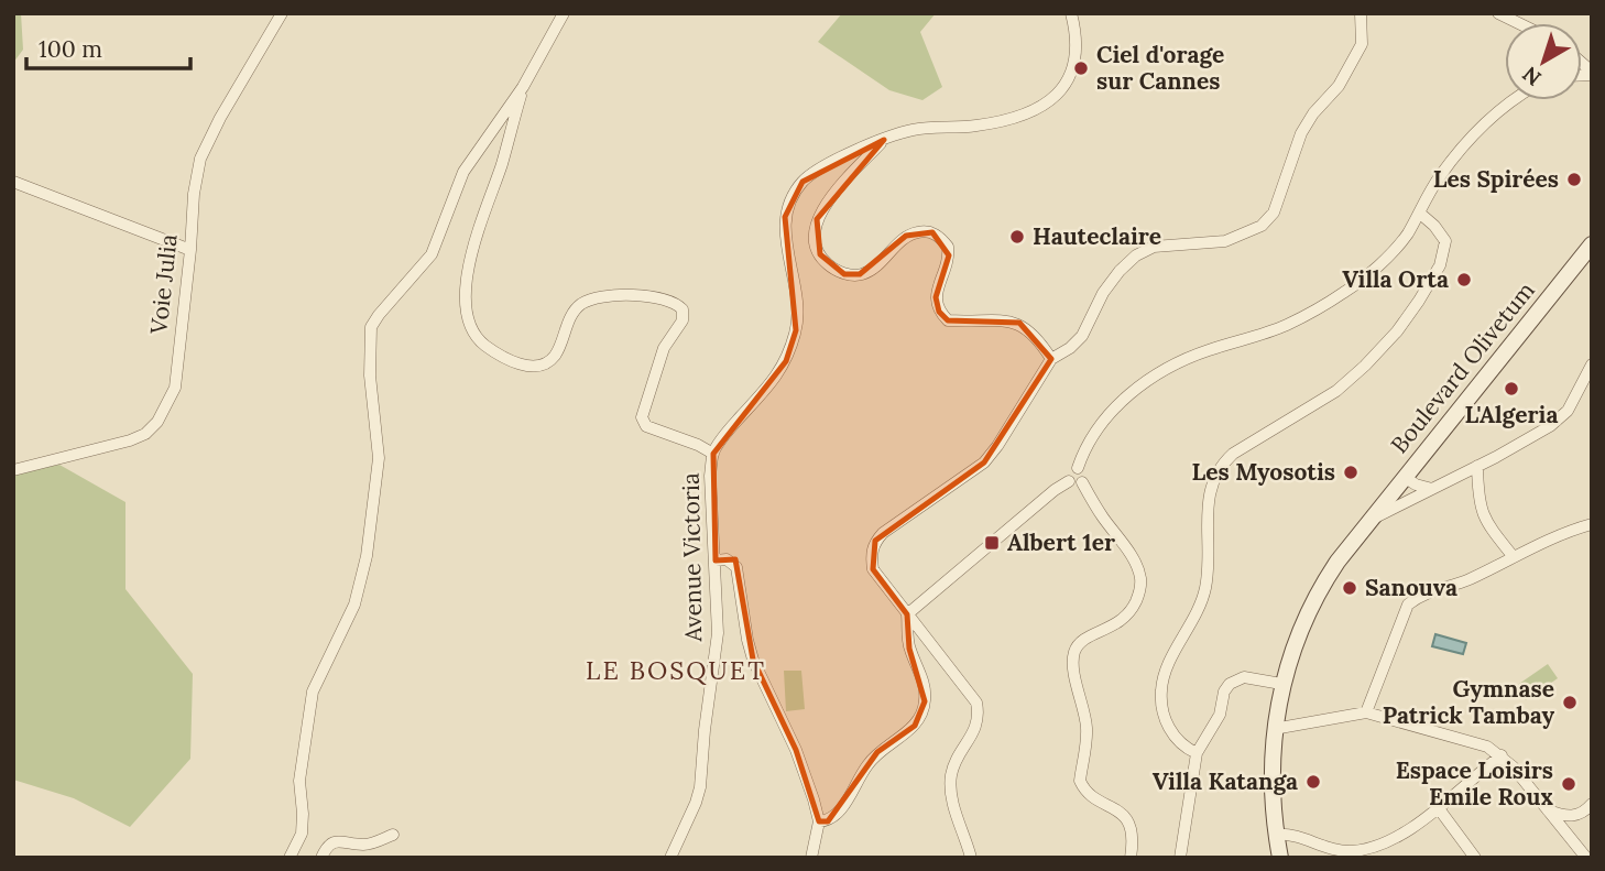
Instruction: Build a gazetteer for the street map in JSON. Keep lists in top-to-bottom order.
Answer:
{
  "streets": {
    "main road": ["Boulevard Olivetum"],
    "street": ["Voie Julia", "Avenue Victoria"]
  },
  "districts": ["LE BOSQUET"],
  "places": {
    "other": [
      "Ciel d'orage sur Cannes",
      "Les Spirées",
      "Hauteclaire",
      "Villa Orta",
      "L'Algeria",
      "Les Myosotis",
      "Sanouva",
      "Gymnase Patrick Tambay",
      "Villa Katanga",
      "Espace Loisirs Emile Roux"
    ],
    "transit": ["Albert 1er"]
  },
  "scale_bar": "100 m",
  "north": "bottom left"
}
